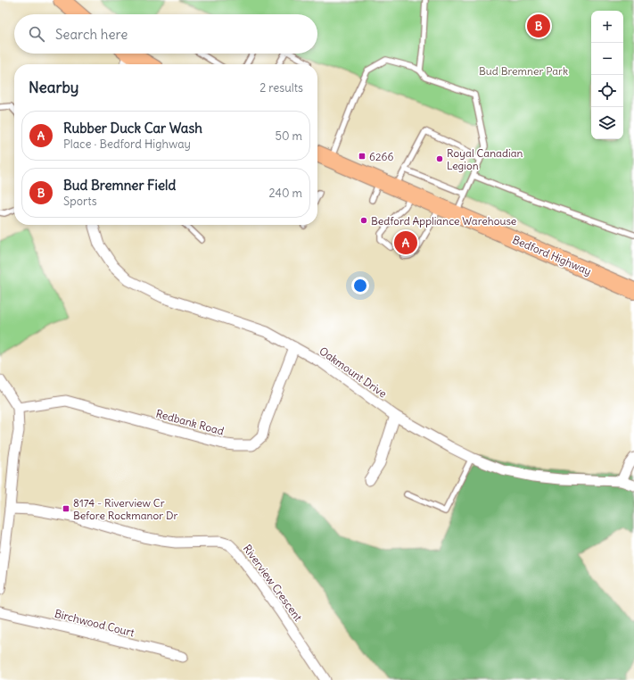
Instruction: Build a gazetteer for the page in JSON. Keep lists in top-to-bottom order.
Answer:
{
  "streets": {
    "main road": ["Bedford Highway"],
    "street": [
      "Oakmount Drive",
      "Redbank Road",
      "Riverview Crescent",
      "Birchwood Court"
    ]
  },
  "crossings": [
    ["Oakmount Drive", "Redbank Road"]
  ],
  "parks": ["Bud Bremner Park"],
  "places": {
    "transit": ["6266", "8174 - Riverview Cr Before Rockmanor Dr"],
    "other": ["Royal Canadian Legion", "Bedford Appliance Warehouse"]
  },
  "page": {
    "map_buttons": ["+", "−"],
    "pins": ["B", "A"],
    "search": "Search here",
    "heading": ["Nearby", "2 results"],
    "list": [
      {
        "mark": "A",
        "name": "Rubber Duck Car Wash",
        "note": "Place · Bedford Highway",
        "value": "50 m"
      },
      {
        "mark": "B",
        "name": "Bud Bremner Field",
        "note": "Sports",
        "value": "240 m"
      }
    ]
  }
}
